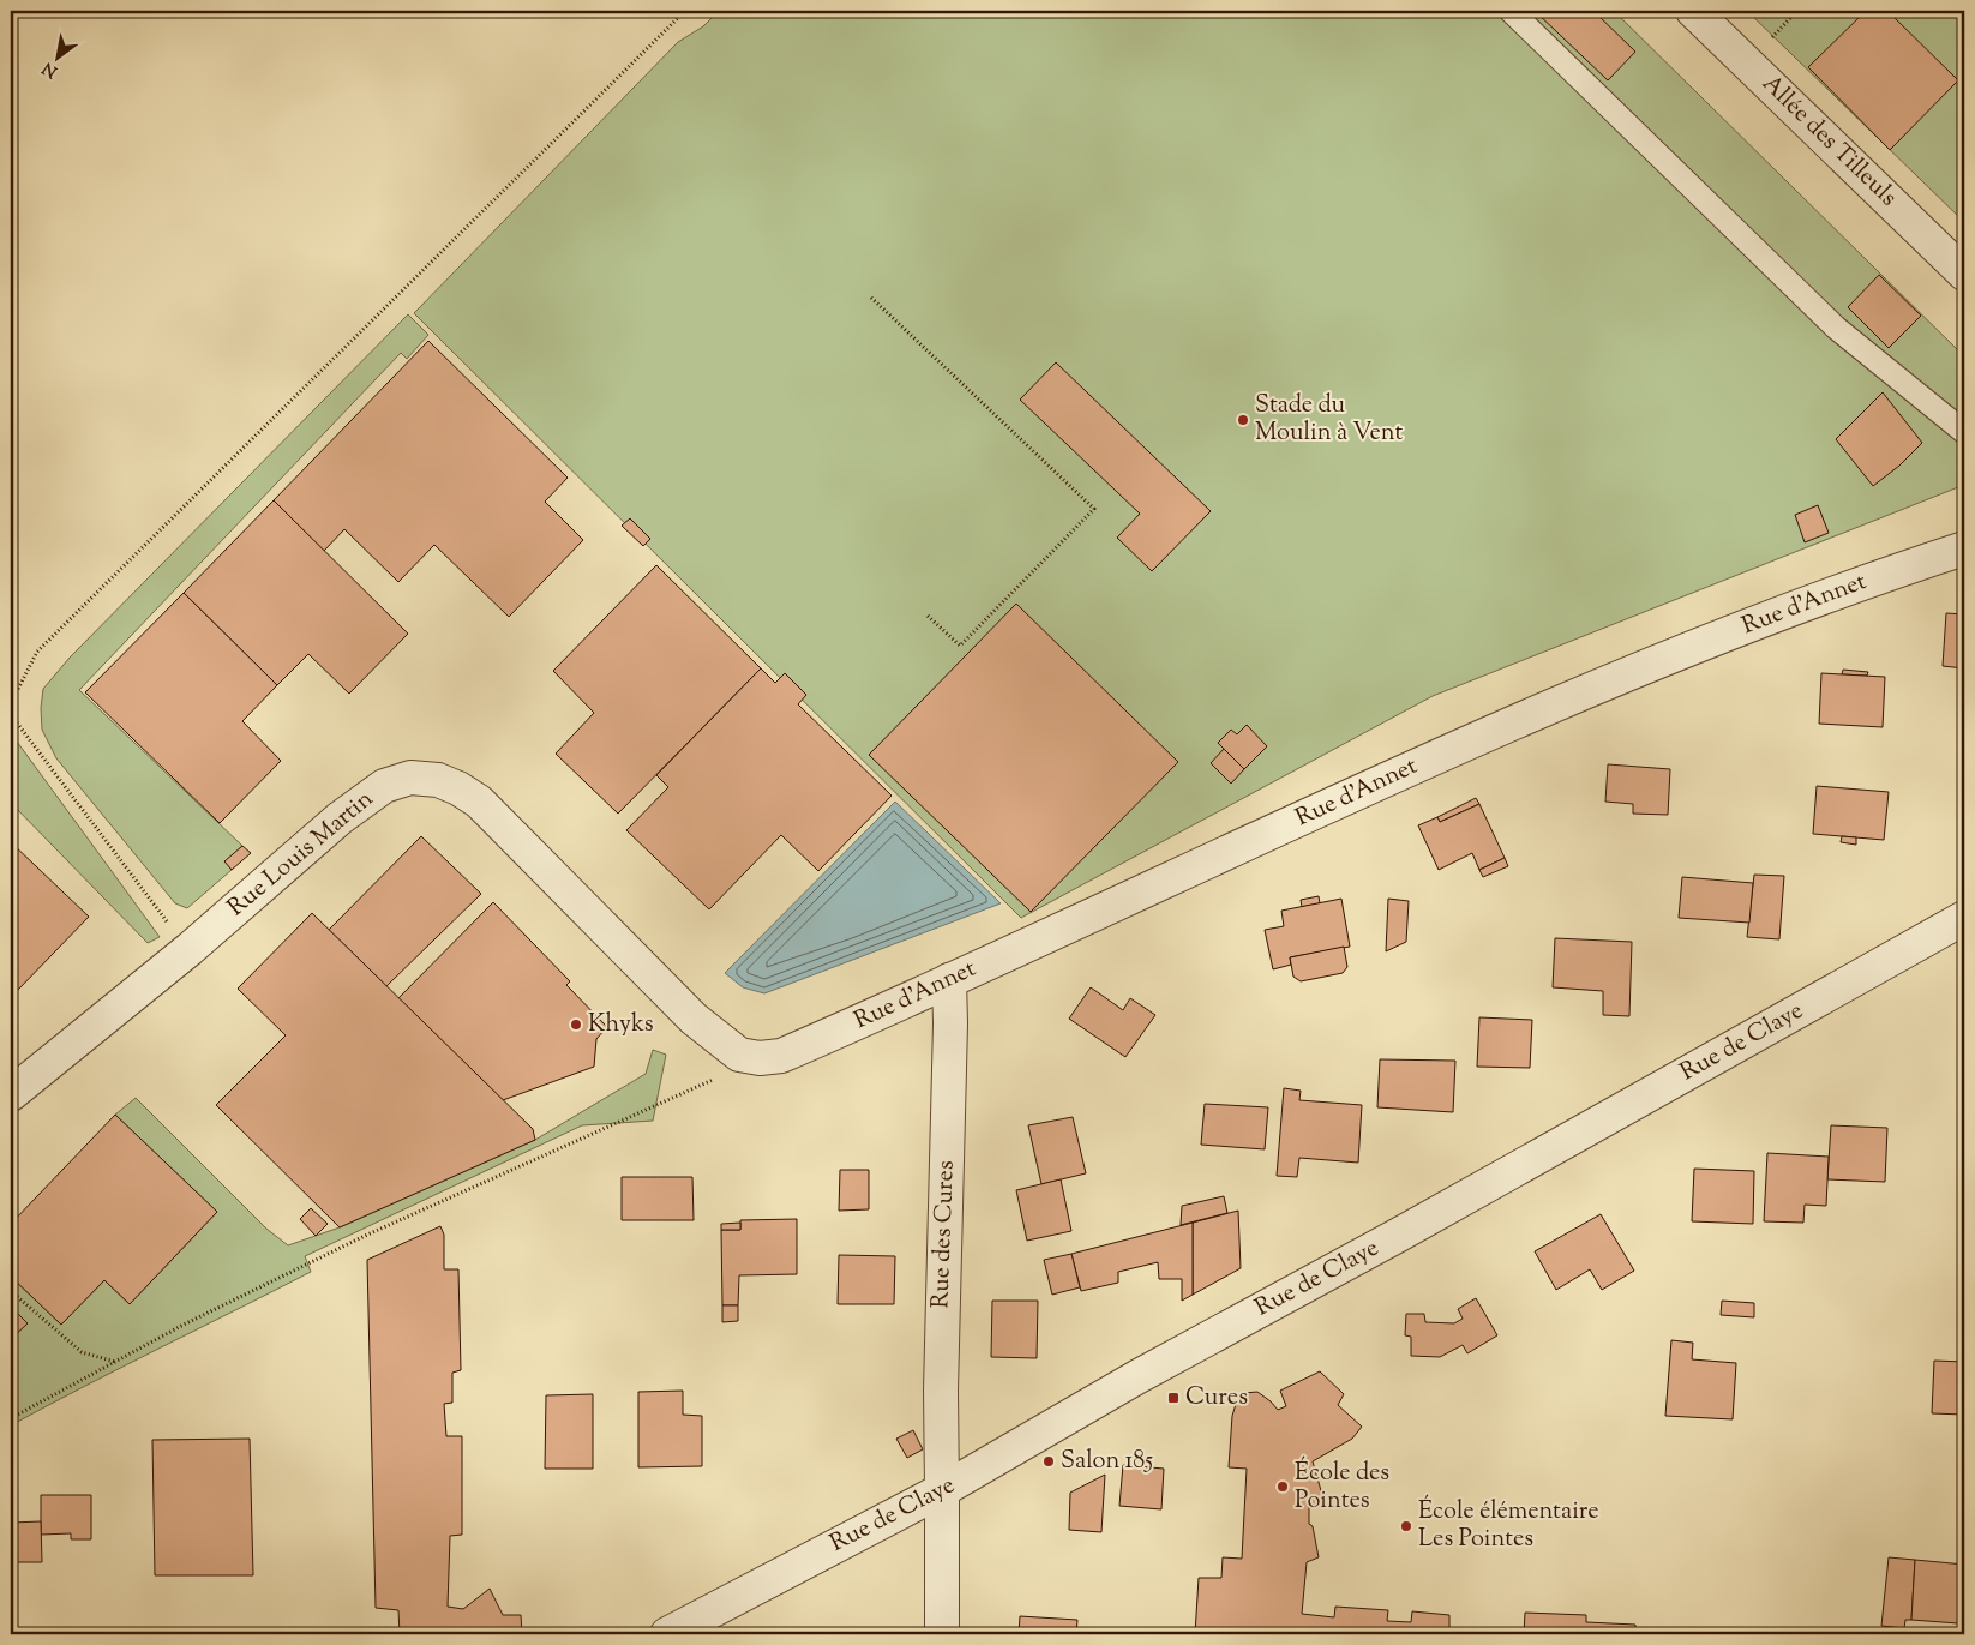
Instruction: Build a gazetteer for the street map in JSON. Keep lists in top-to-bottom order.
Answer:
{
  "streets": {
    "street": [
      "Allée des Tilleuls",
      "Rue d'Annet",
      "Rue Louis Martin",
      "Rue de Claye",
      "Rue des Cures"
    ]
  },
  "crossings": [
    ["Rue d'Annet", "Rue Louis Martin"],
    ["Rue d'Annet", "Rue des Cures"],
    ["Rue de Claye", "Rue des Cures"]
  ],
  "places": {
    "other": [
      "Stade du Moulin à Vent",
      "Khyks",
      "Salon 185",
      "École des Pointes",
      "École élémentaire Les Pointes"
    ],
    "transit": ["Cures"]
  },
  "north": "bottom left"
}
